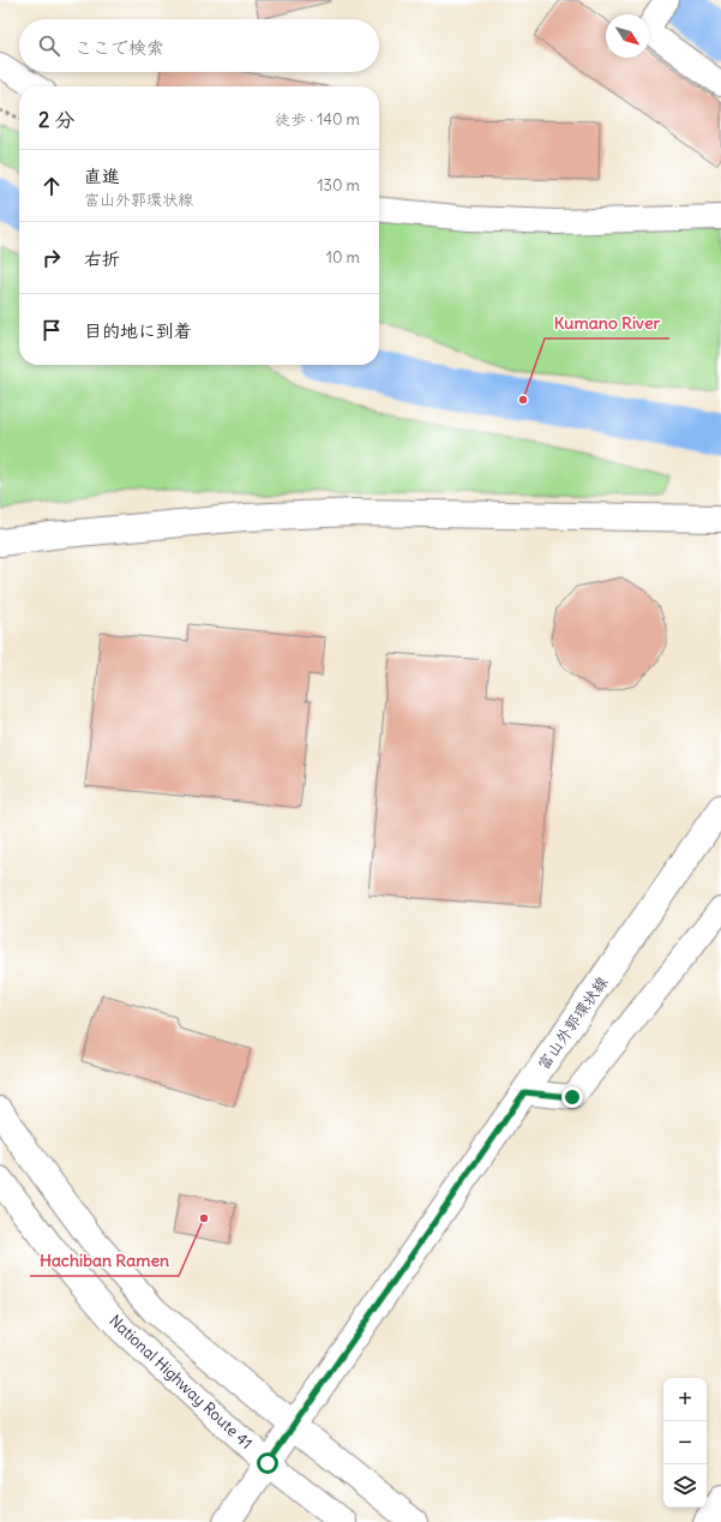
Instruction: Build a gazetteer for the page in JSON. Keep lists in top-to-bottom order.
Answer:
{
  "streets": {
    "main road": ["富山外郭環状線", "National Highway Route 41"]
  },
  "crossings": [
    ["富山外郭環状線", "National Highway Route 41"]
  ],
  "places": ["Kumano River", "Hachiban Ramen"],
  "north": "bottom right",
  "page": {
    "search": "ここで検索",
    "heading": ["2 分", "徒歩 · 140 m"],
    "list": [
      ["直進", "富山外郭環状線", "130 m"],
      ["右折", "10 m"],
      "目的地に到着"
    ],
    "map_buttons": ["+", "−"]
  }
}
